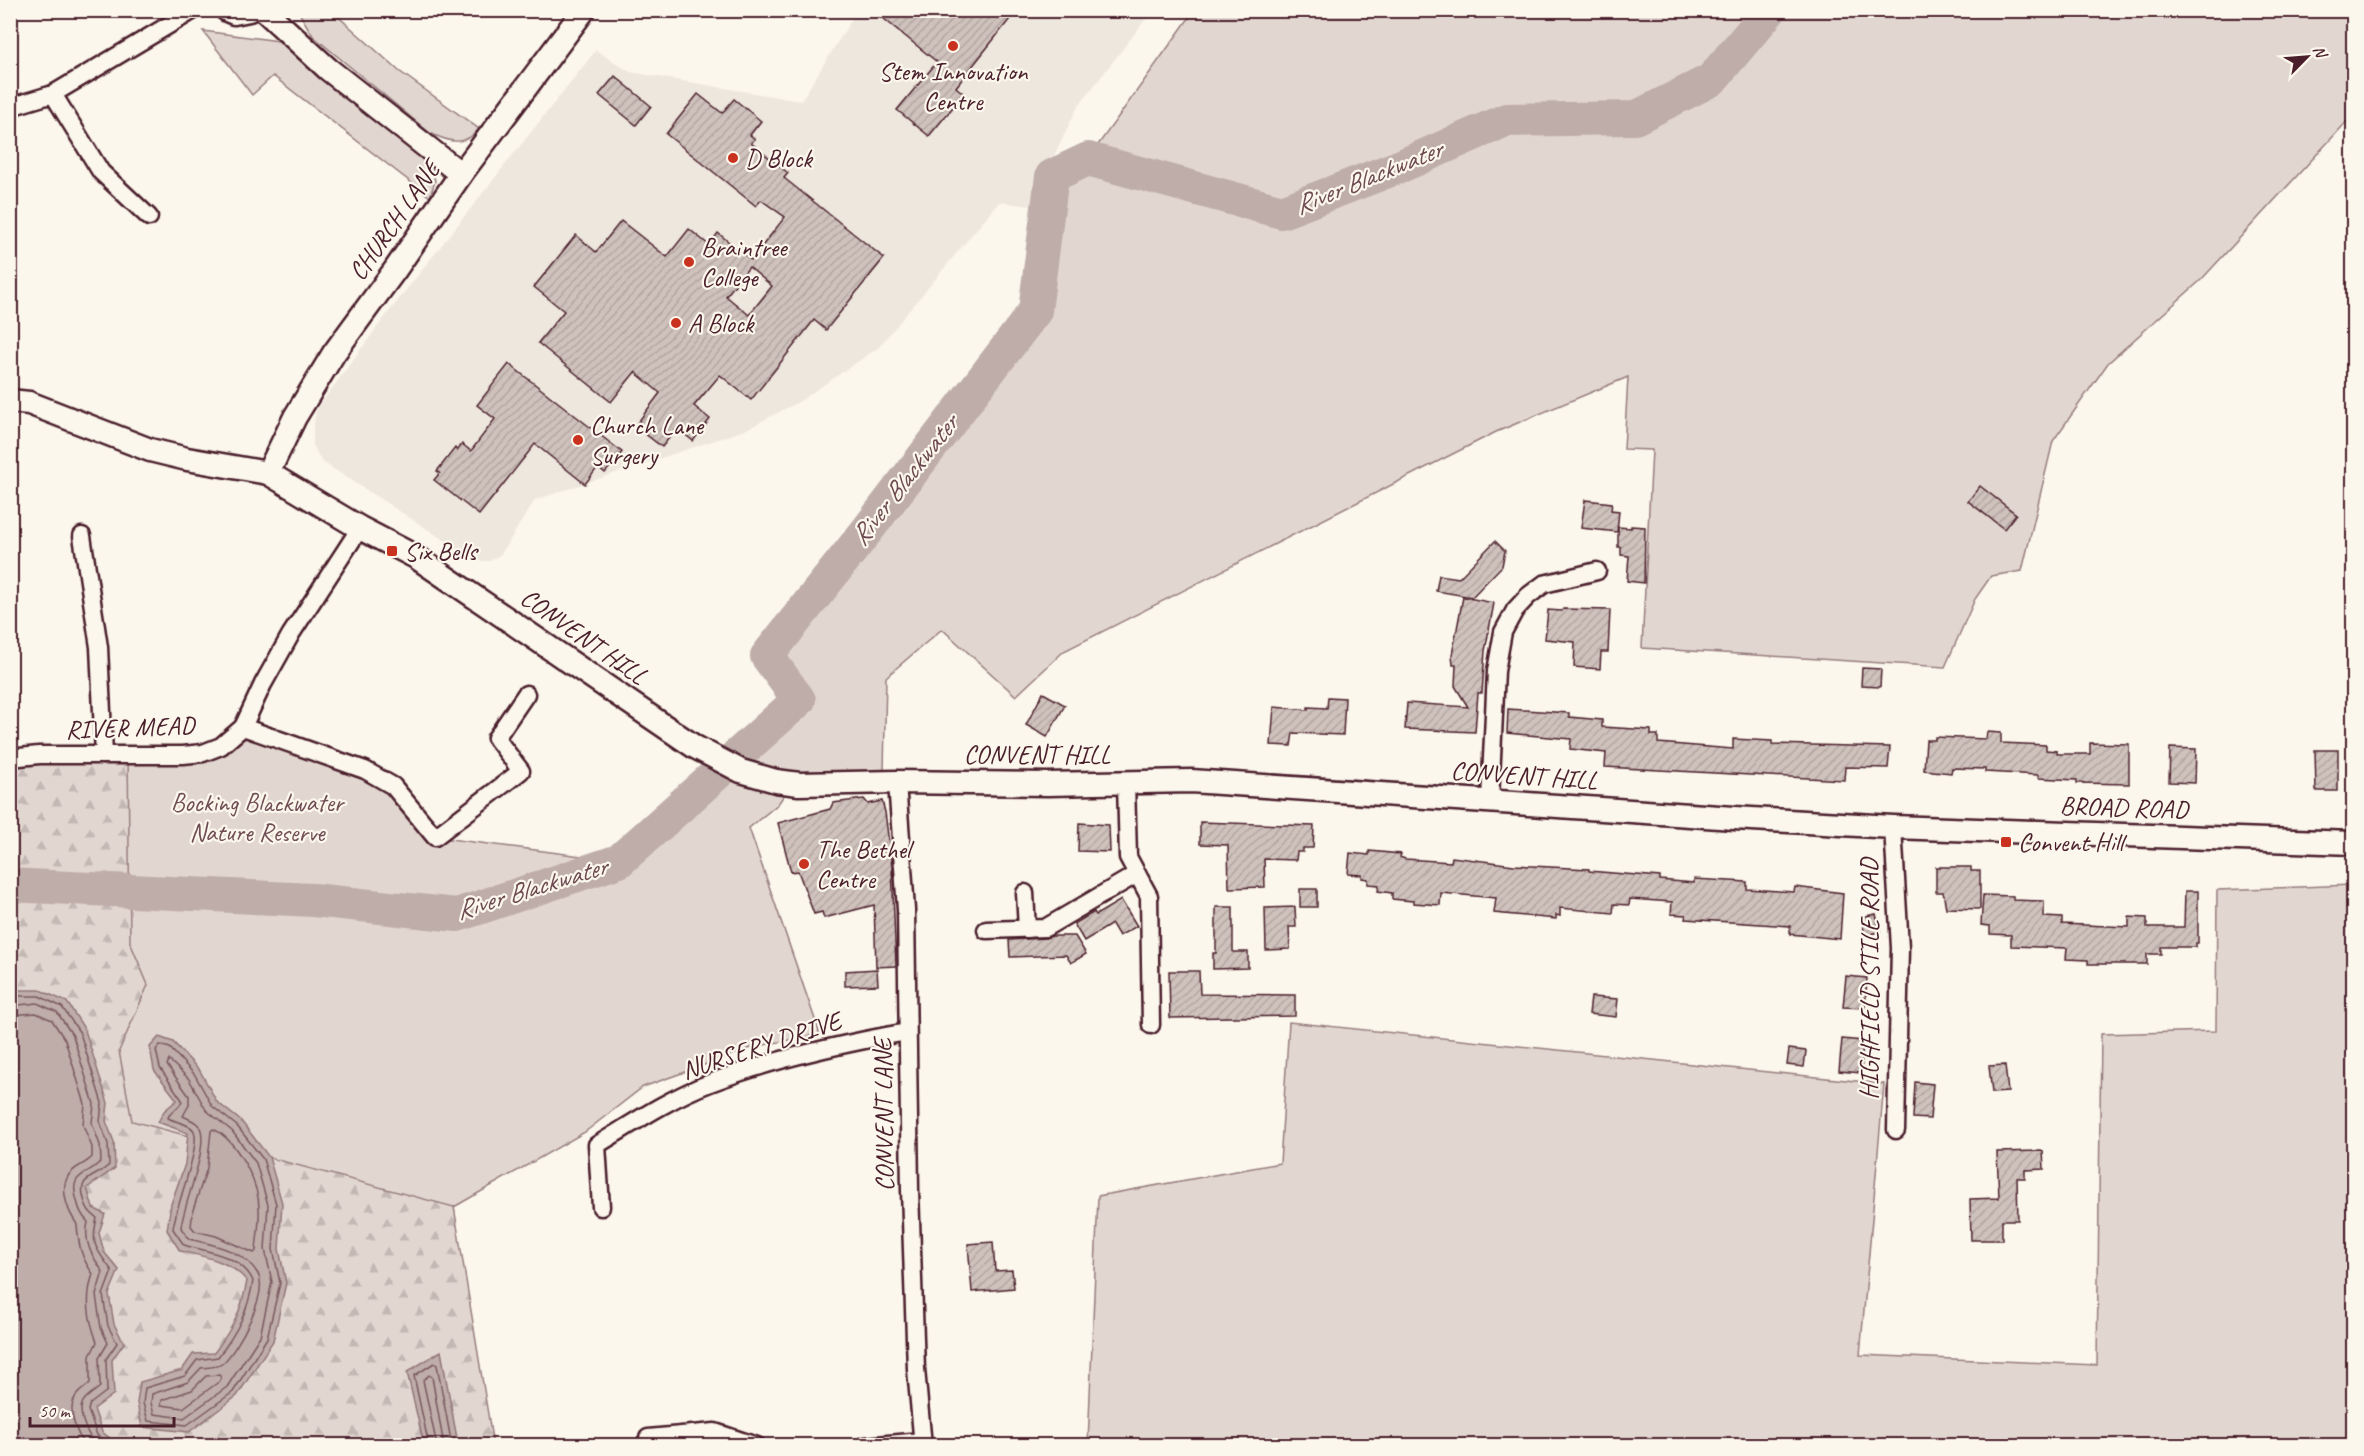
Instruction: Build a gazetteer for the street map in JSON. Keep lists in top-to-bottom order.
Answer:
{
  "streets": {
    "main road": ["CHURCH LANE", "CONVENT HILL", "BROAD ROAD"],
    "street": [
      "RIVER MEAD",
      "HIGHFIELD STILE ROAD",
      "NURSERY DRIVE",
      "CONVENT LANE"
    ]
  },
  "crossings": [
    ["CHURCH LANE", "CONVENT HILL"],
    ["CONVENT HILL", "RIVER MEAD"],
    ["CONVENT HILL", "BROAD ROAD"],
    ["CONVENT HILL", "HIGHFIELD STILE ROAD"],
    ["CONVENT HILL", "CONVENT LANE"],
    ["BROAD ROAD", "HIGHFIELD STILE ROAD"],
    ["NURSERY DRIVE", "CONVENT LANE"]
  ],
  "water": ["River Blackwater"],
  "parks": ["Bocking Blackwater Nature Reserve"],
  "places": {
    "other": [
      "Stem Innovation Centre",
      "D Block",
      "Braintree College",
      "A Block",
      "Church Lane Surgery",
      "The Bethel Centre"
    ],
    "transit": ["Six Bells", "Convent Hill"]
  },
  "scale_bar": "50 m",
  "north": "top right"
}
